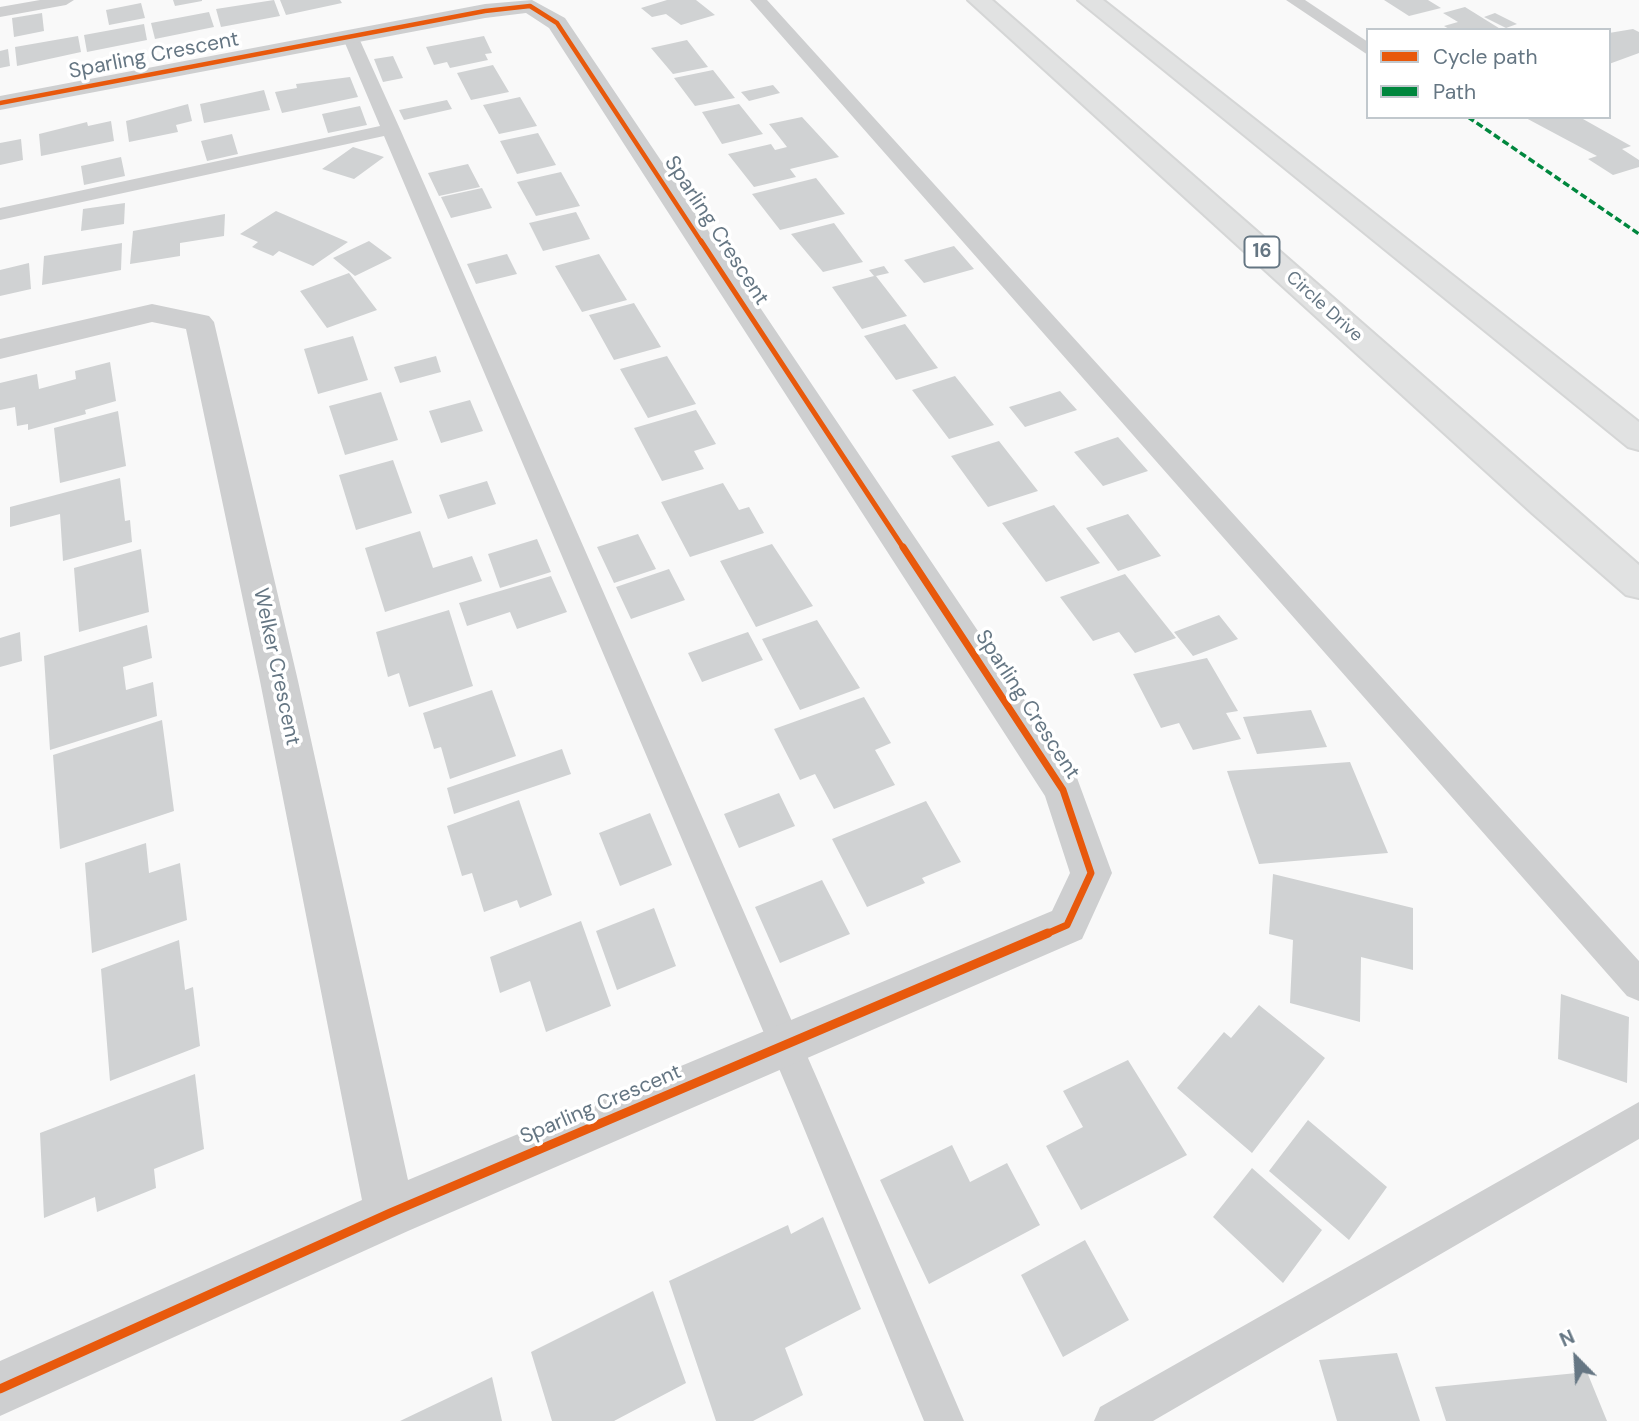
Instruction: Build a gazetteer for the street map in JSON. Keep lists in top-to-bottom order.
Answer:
{
  "streets": {
    "highway": ["16", "Circle Drive"],
    "street": ["Sparling Crescent", "Welker Crescent"]
  },
  "crossings": [
    ["Sparling Crescent", "Welker Crescent"]
  ],
  "legend": ["Cycle path", "Path"],
  "north": "top left"
}
